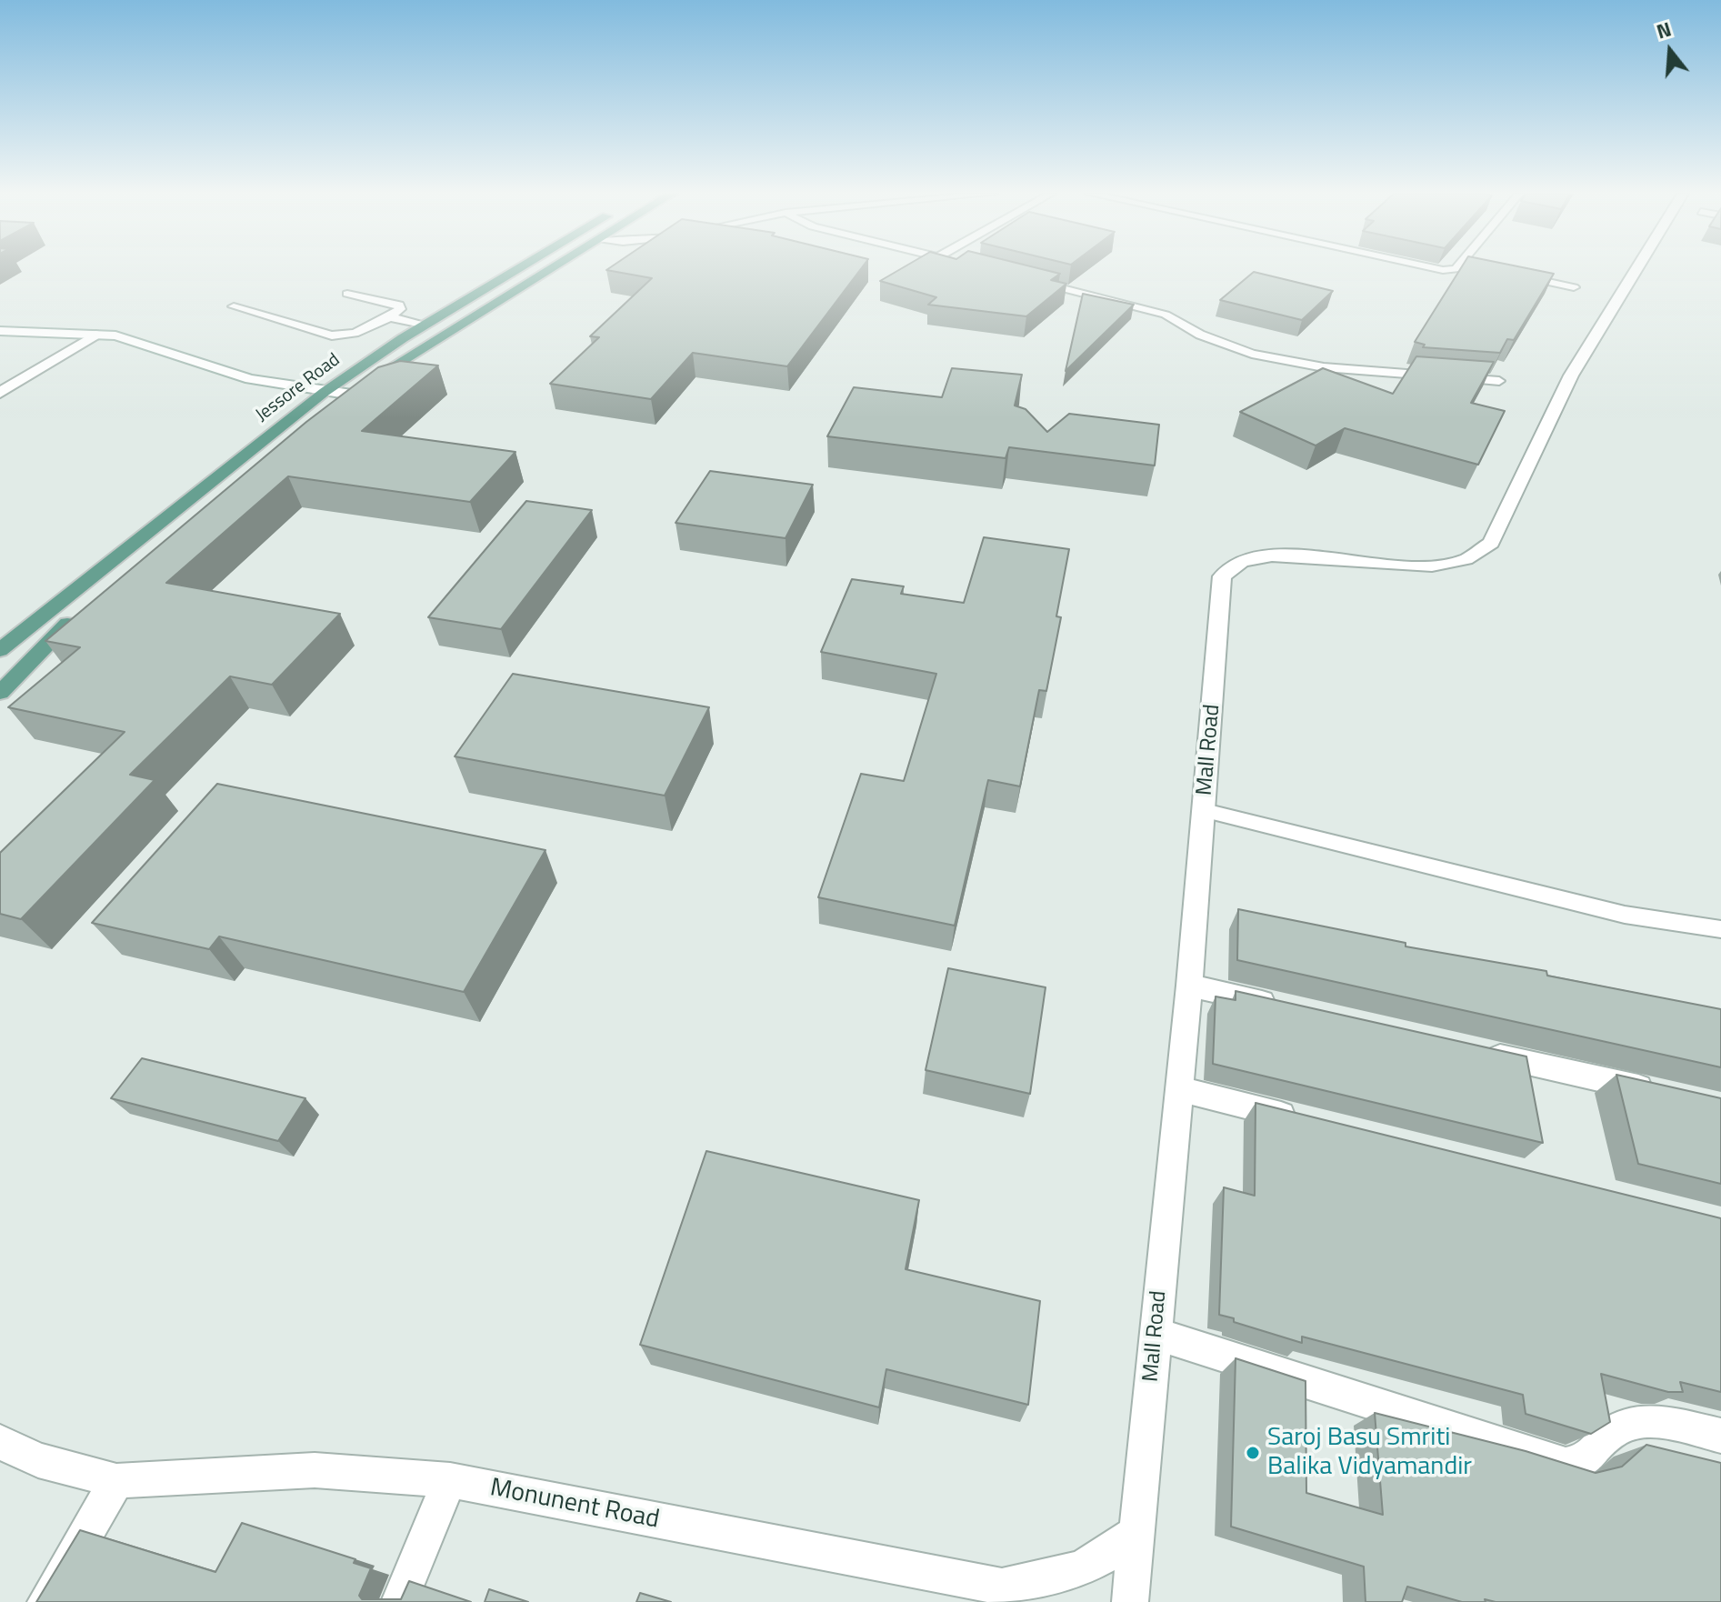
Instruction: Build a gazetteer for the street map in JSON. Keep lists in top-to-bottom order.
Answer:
{
  "streets": {
    "main road": ["Jessore Road"],
    "street": ["Mall Road", "Monunent Road"]
  },
  "crossings": [
    ["Mall Road", "Monunent Road"]
  ],
  "places": ["Saroj Basu Smriti Balika Vidyamandir"],
  "north": "top"
}
